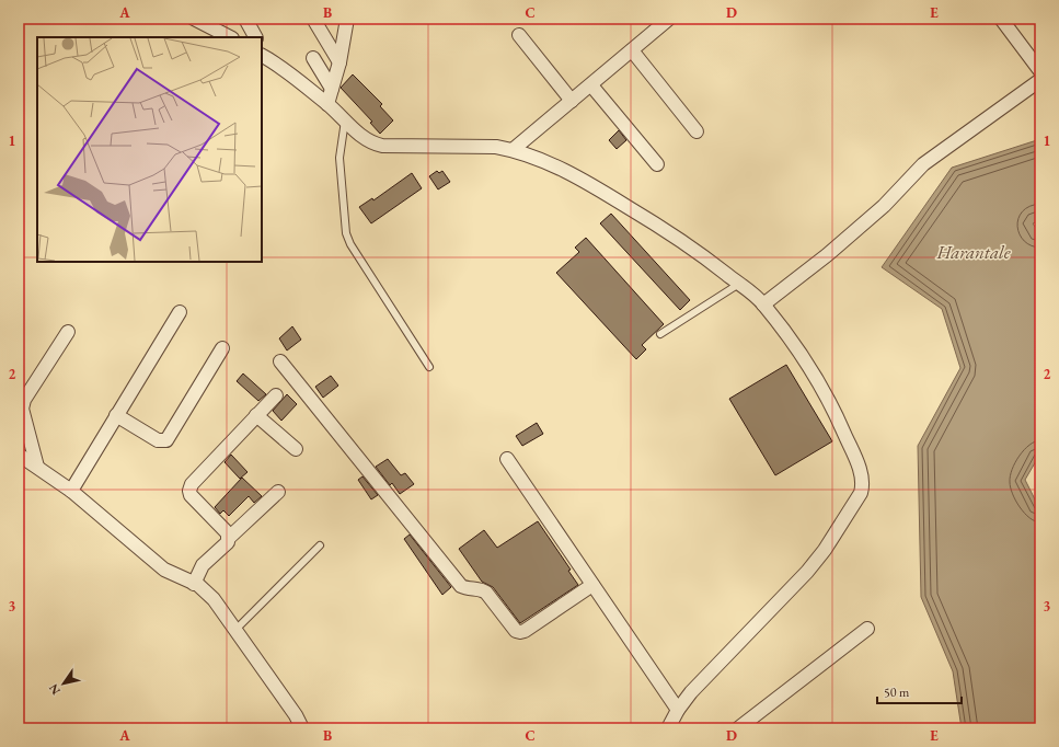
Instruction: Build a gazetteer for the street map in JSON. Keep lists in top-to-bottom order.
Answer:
{
  "water": ["Harantale"],
  "scale_bar": "50 m",
  "north": "bottom left",
  "grid": {
    "columns": [
      "A",
      "B",
      "C",
      "D",
      "E"
    ],
    "rows": ["1", "2", "3"]
  }
}
